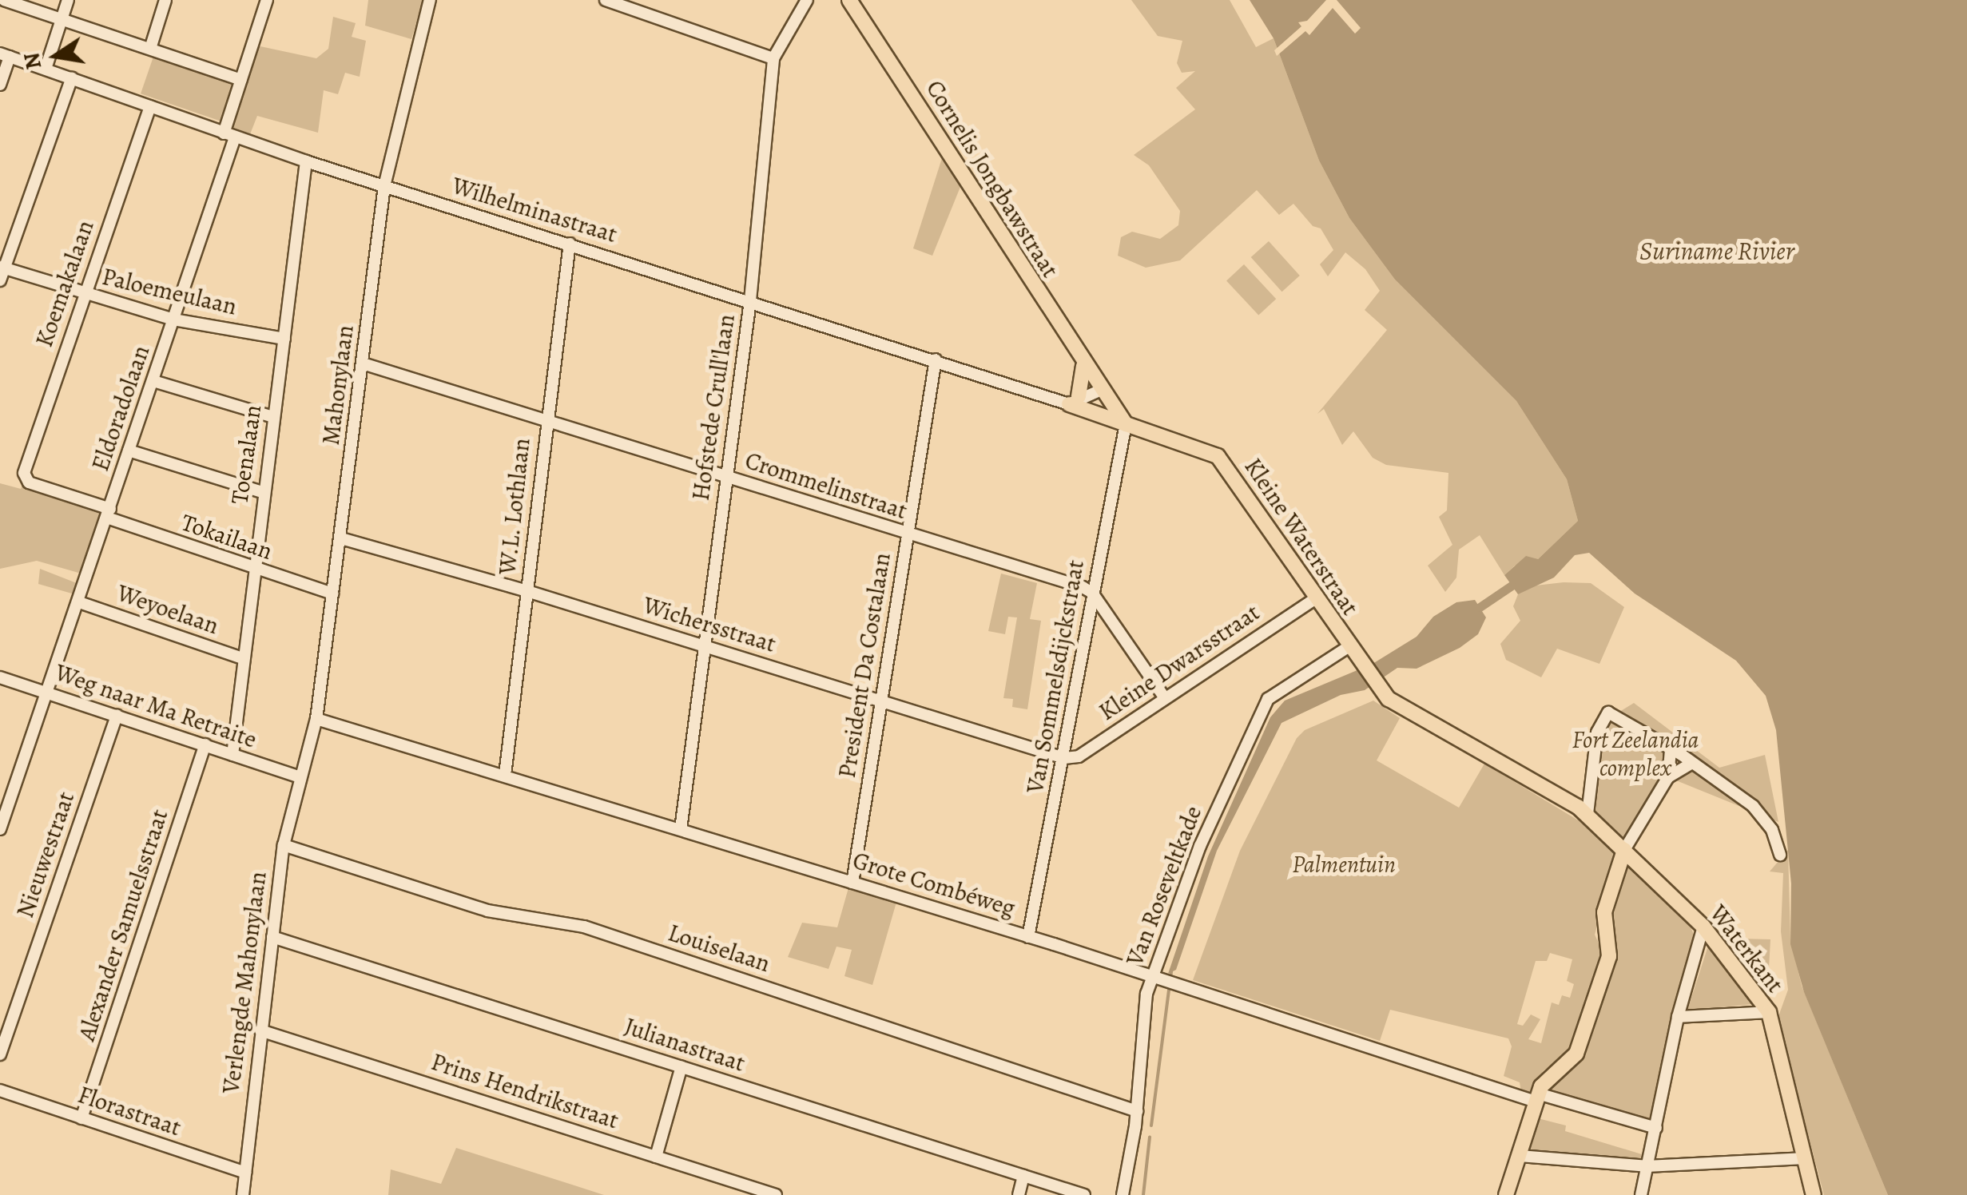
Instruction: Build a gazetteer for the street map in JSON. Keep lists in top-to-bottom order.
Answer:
{
  "streets": {
    "main road": ["Cornelis Jongbawstraat", "Kleine Waterstraat", "Waterkant"],
    "street": [
      "Wilhelminastraat",
      "Koemakalaan",
      "Paloemeulaan",
      "Mahonylaan",
      "Hofstede Crull'laan",
      "Eldoradolaan",
      "Toenalaan",
      "Crommelinstraat",
      "W.L. Lothlaan",
      "Tokailaan",
      "Weyoelaan",
      "Wichersstraat",
      "Kleine Dwarsstraat",
      "President Da Costalaan",
      "Van Sommelsdijckstraat",
      "Weg naar Ma Retraite",
      "Nieuwestraat",
      "Grote Combéweg",
      "Van Roseveltkade",
      "Alexander Samuelsstraat",
      "Louiselaan",
      "Verlengde Mahonylaan",
      "Julianastraat",
      "Prins Hendrikstraat",
      "Florastraat"
    ]
  },
  "crossings": [
    ["Wilhelminastraat", "Koemakalaan"],
    ["Wilhelminastraat", "Mahonylaan"],
    ["Wilhelminastraat", "Hofstede Crull'laan"],
    ["Wilhelminastraat", "Eldoradolaan"],
    ["Wilhelminastraat", "Toenalaan"],
    ["Wilhelminastraat", "W.L. Lothlaan"],
    ["Wilhelminastraat", "Kleine Waterstraat"],
    ["Wilhelminastraat", "President Da Costalaan"],
    ["Koemakalaan", "Paloemeulaan"],
    ["Koemakalaan", "Tokailaan"],
    ["Paloemeulaan", "Eldoradolaan"],
    ["Paloemeulaan", "Toenalaan"],
    ["Mahonylaan", "Crommelinstraat"],
    ["Mahonylaan", "Tokailaan"],
    ["Mahonylaan", "Wichersstraat"],
    ["Mahonylaan", "Weg naar Ma Retraite"],
    ["Mahonylaan", "Grote Combéweg"],
    ["Mahonylaan", "Verlengde Mahonylaan"],
    ["Hofstede Crull'laan", "Crommelinstraat"],
    ["Hofstede Crull'laan", "Wichersstraat"],
    ["Hofstede Crull'laan", "Grote Combéweg"],
    ["Eldoradolaan", "Tokailaan"],
    ["Eldoradolaan", "Weyoelaan"],
    ["Eldoradolaan", "Weg naar Ma Retraite"],
    ["Toenalaan", "Tokailaan"],
    ["Toenalaan", "Weyoelaan"],
    ["Toenalaan", "Weg naar Ma Retraite"],
    ["Crommelinstraat", "W.L. Lothlaan"],
    ["Crommelinstraat", "President Da Costalaan"],
    ["Crommelinstraat", "Van Sommelsdijckstraat"],
    ["W.L. Lothlaan", "Wichersstraat"],
    ["W.L. Lothlaan", "Grote Combéweg"],
    ["Kleine Waterstraat", "Kleine Dwarsstraat"],
    ["Kleine Waterstraat", "Van Sommelsdijckstraat"],
    ["Kleine Waterstraat", "Van Roseveltkade"],
    ["Kleine Waterstraat", "Waterkant"],
    ["Wichersstraat", "Kleine Dwarsstraat"],
    ["Wichersstraat", "President Da Costalaan"],
    ["Wichersstraat", "Van Sommelsdijckstraat"],
    ["Kleine Dwarsstraat", "Van Sommelsdijckstraat"],
    ["President Da Costalaan", "Grote Combéweg"],
    ["Van Sommelsdijckstraat", "Grote Combéweg"],
    ["Weg naar Ma Retraite", "Nieuwestraat"],
    ["Weg naar Ma Retraite", "Alexander Samuelsstraat"],
    ["Weg naar Ma Retraite", "Verlengde Mahonylaan"],
    ["Grote Combéweg", "Van Roseveltkade"],
    ["Van Roseveltkade", "Louiselaan"],
    ["Alexander Samuelsstraat", "Florastraat"],
    ["Louiselaan", "Verlengde Mahonylaan"],
    ["Verlengde Mahonylaan", "Julianastraat"],
    ["Verlengde Mahonylaan", "Prins Hendrikstraat"],
    ["Verlengde Mahonylaan", "Florastraat"]
  ],
  "water": ["Suriname Rivier"],
  "parks": ["Fort Zeelandia complex", "Palmentuin"],
  "north": "left"
}
